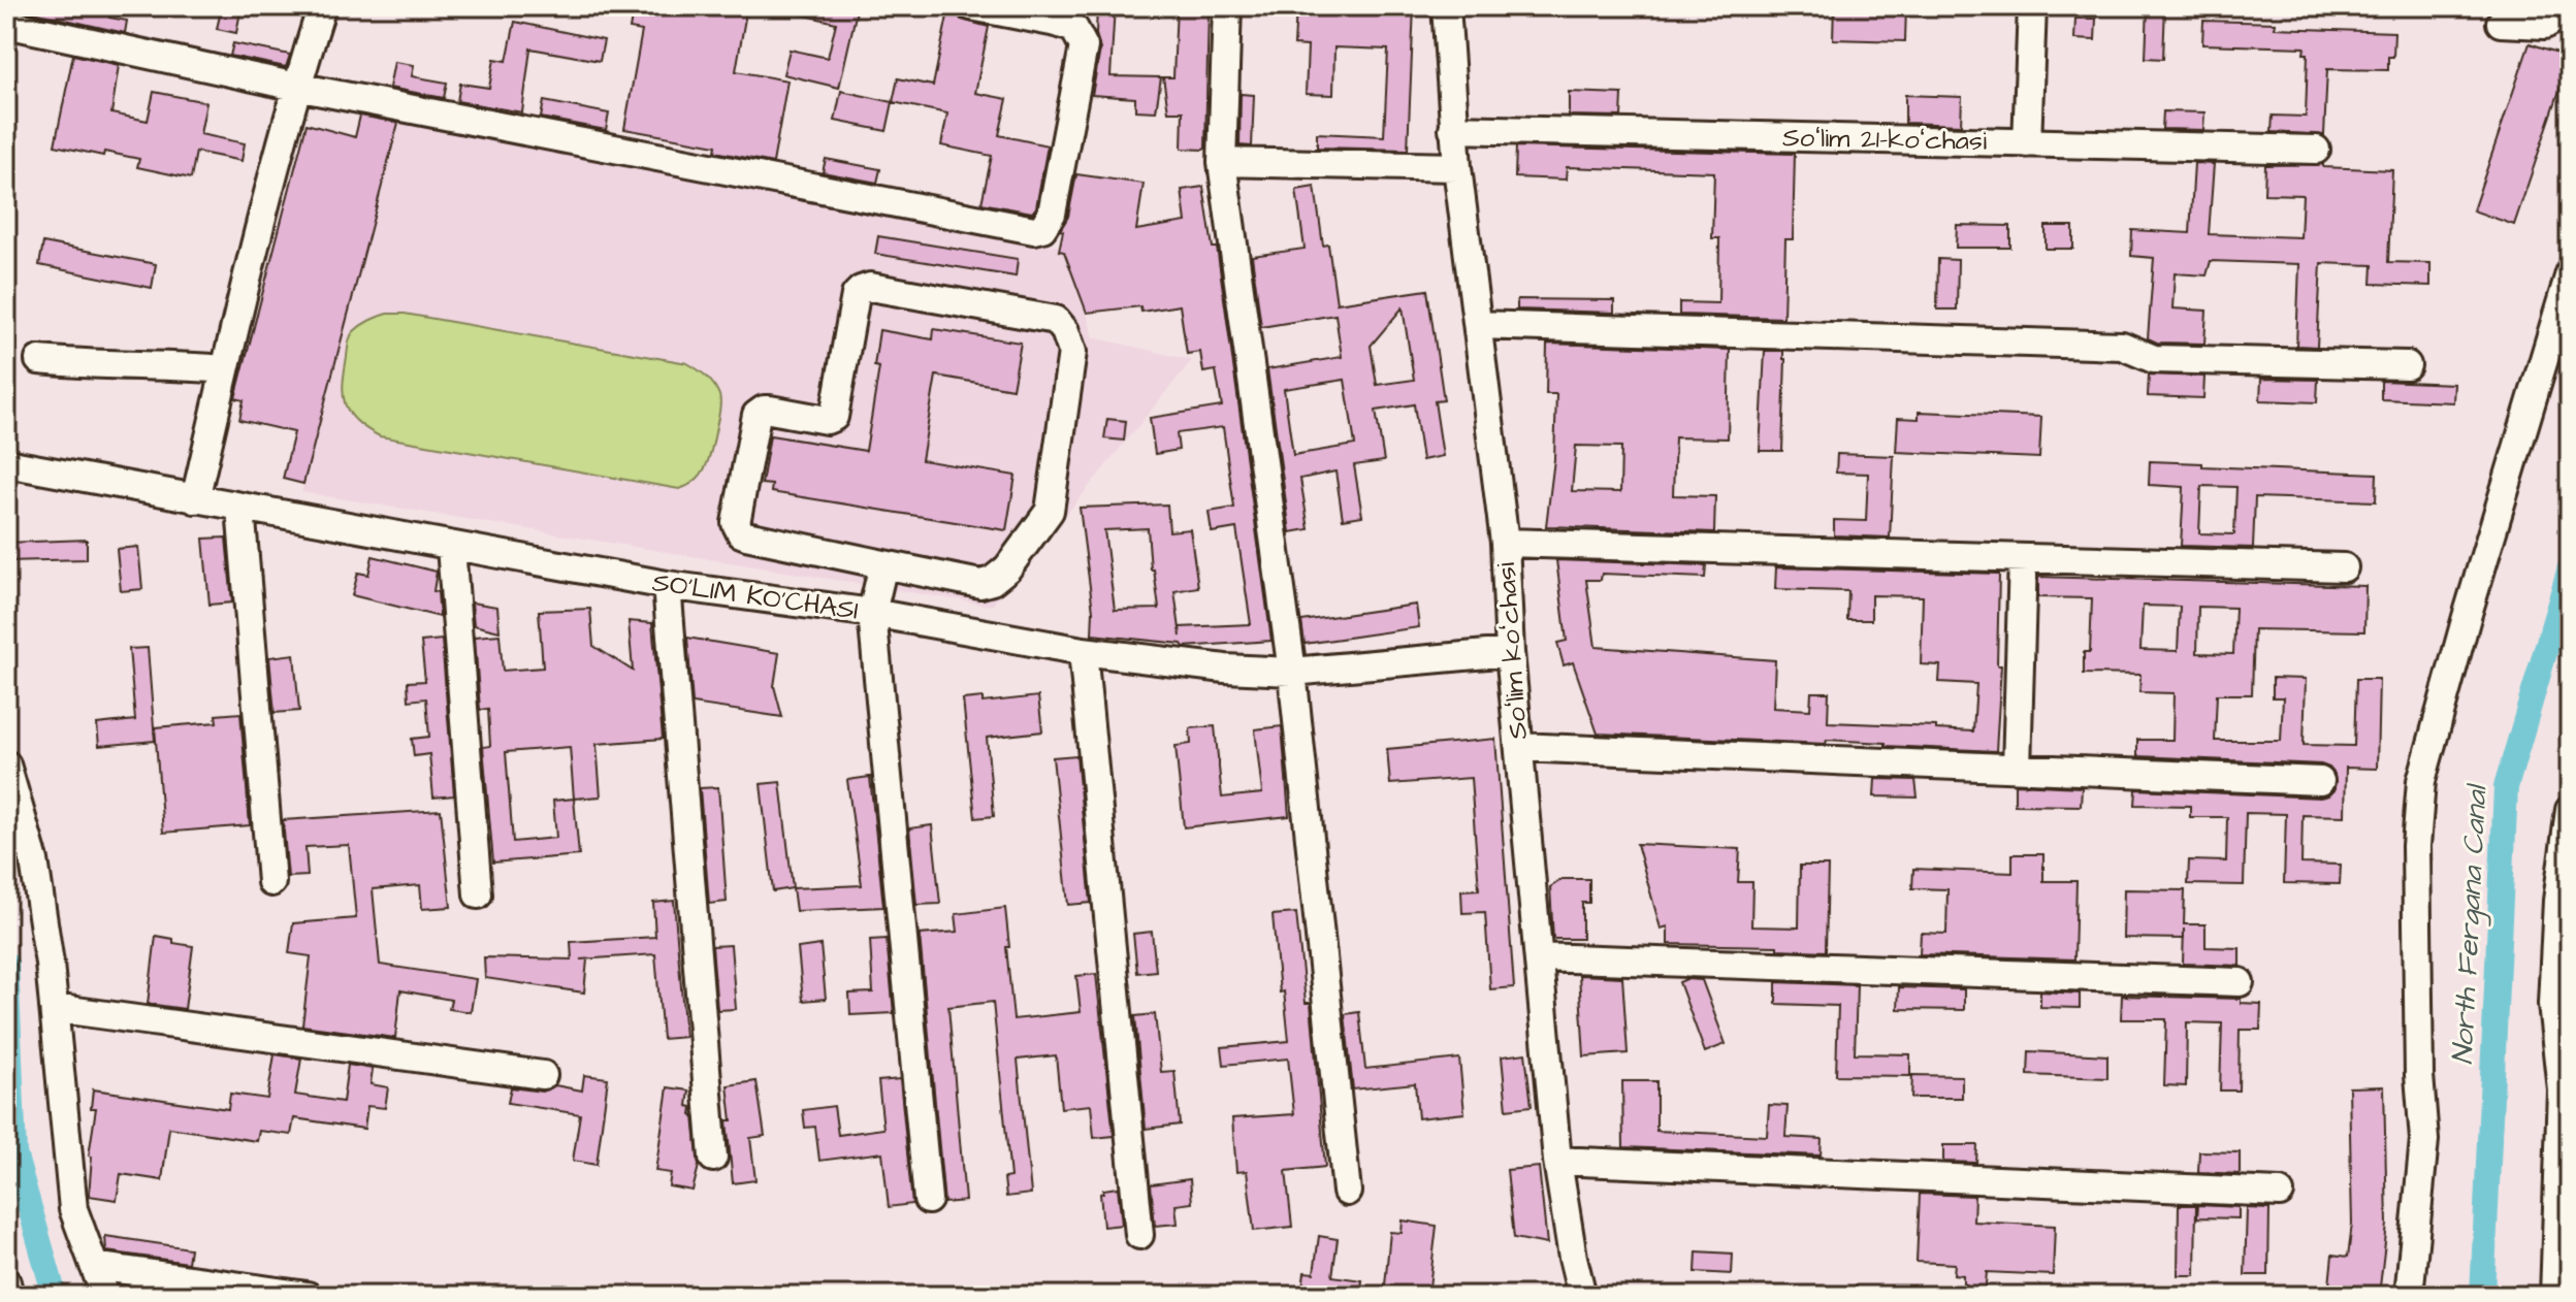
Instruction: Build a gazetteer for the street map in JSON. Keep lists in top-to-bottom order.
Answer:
{
  "streets": {
    "street": ["Soʻlim 21-koʻchasi", "SO'LIM KO'CHASI", "Soʻlim koʻchasi"]
  },
  "crossings": [
    ["Soʻlim 21-koʻchasi", "Soʻlim koʻchasi"],
    ["SO'LIM KO'CHASI", "Soʻlim koʻchasi"]
  ],
  "water": ["North Fergana Canal"]
}
